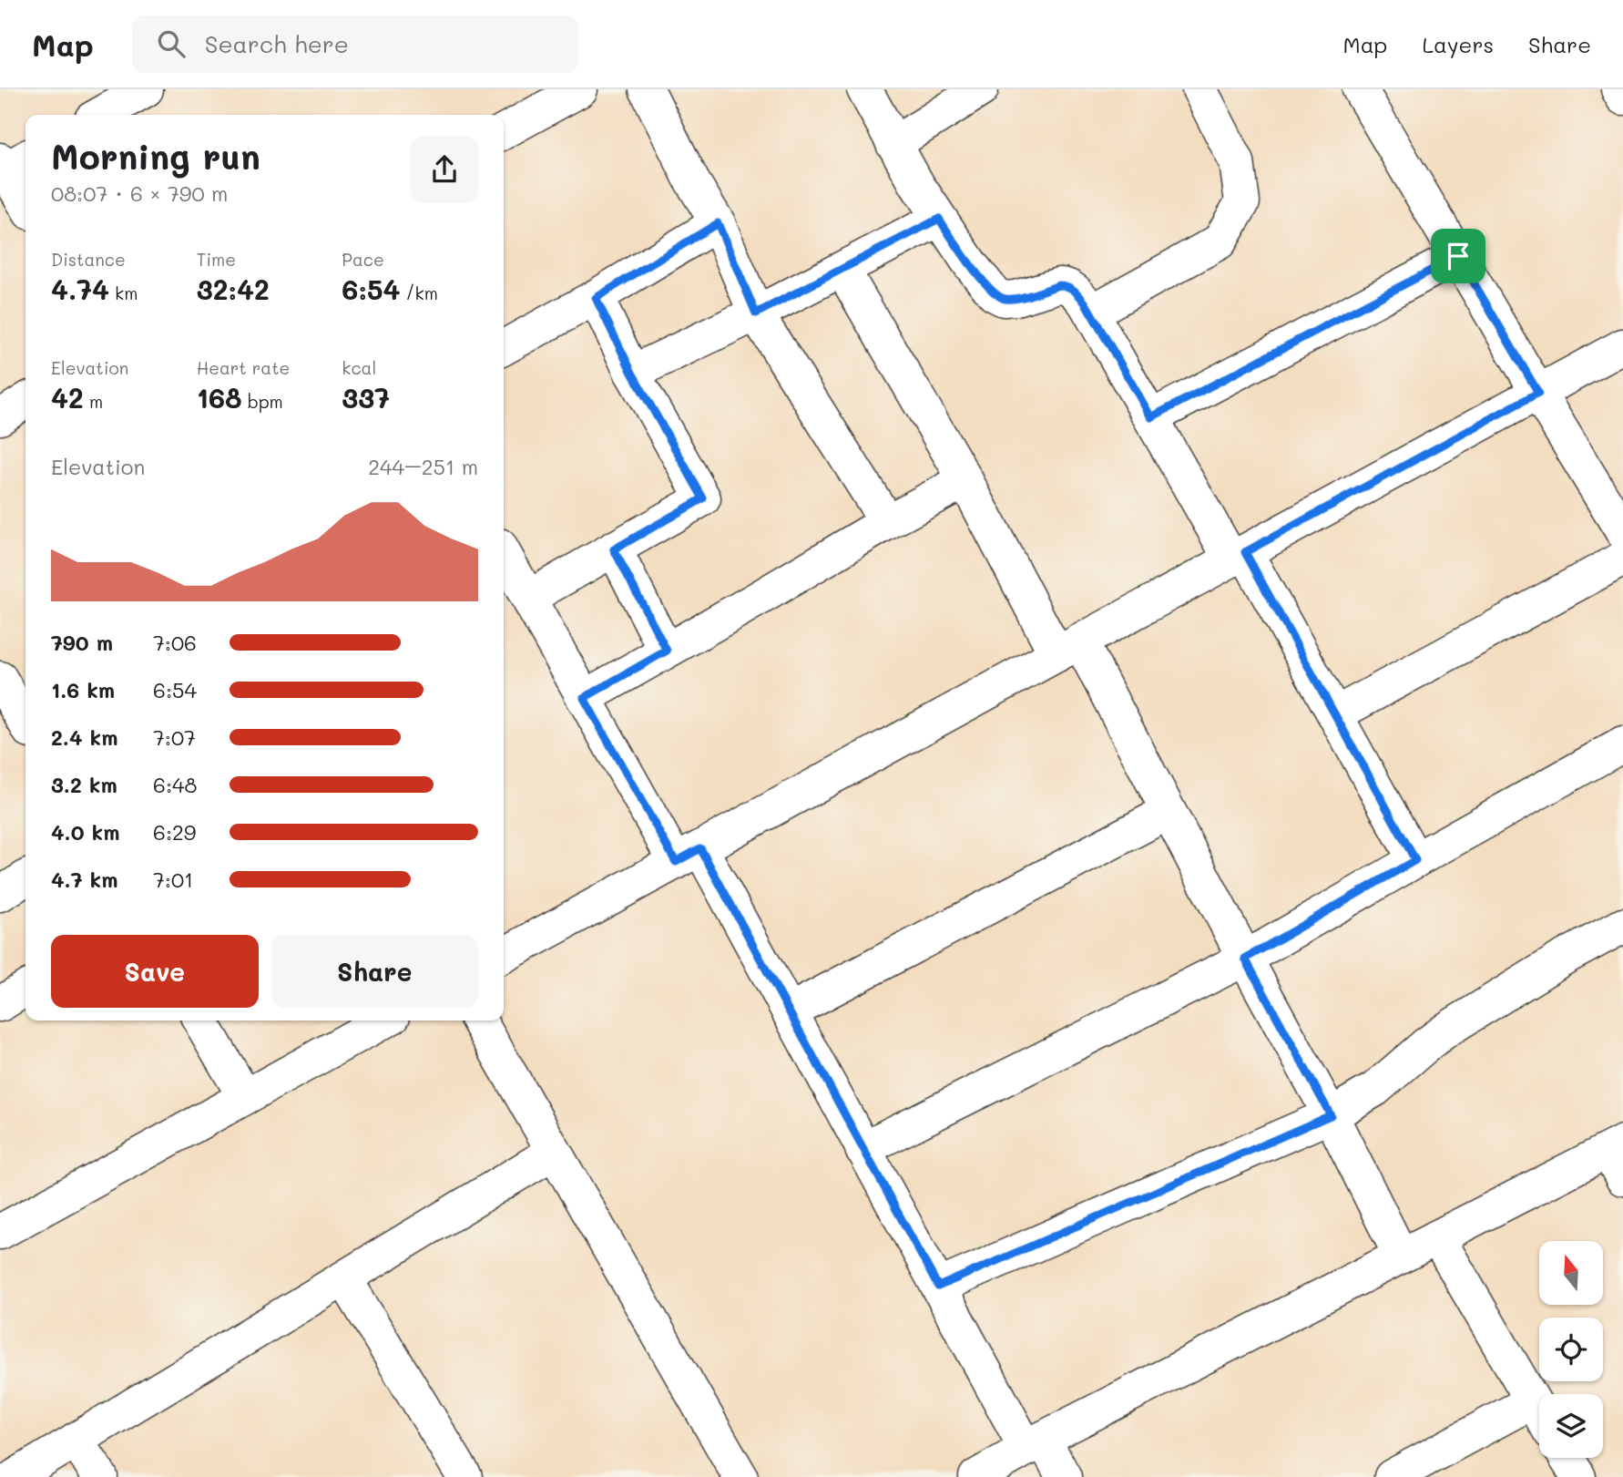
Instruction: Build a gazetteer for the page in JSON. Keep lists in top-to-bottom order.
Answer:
{
  "north": "top",
  "page": {
    "header": "Map",
    "search": "Search here",
    "nav": ["Map", "Layers", "Share"],
    "heading": ["Morning run", "08:07 · 6 × 790 m"],
    "stats": [
      ["Distance", "4.74 km"],
      ["Time", "32:42"],
      ["Pace", "6:54 /km"],
      ["Elevation", "42 m"],
      ["Heart rate", "168 bpm"],
      ["kcal", "337"]
    ],
    "chart": ["Elevation", "244–251 m"],
    "list": [
      {
        "name": "790 m",
        "note": "7:06"
      },
      {
        "name": "1.6 km",
        "note": "6:54"
      },
      {
        "name": "2.4 km",
        "note": "7:07"
      },
      {
        "name": "3.2 km",
        "note": "6:48"
      },
      {
        "name": "4.0 km",
        "note": "6:29"
      },
      {
        "name": "4.7 km",
        "note": "7:01"
      }
    ],
    "buttons": ["Save", "Share"]
  }
}
